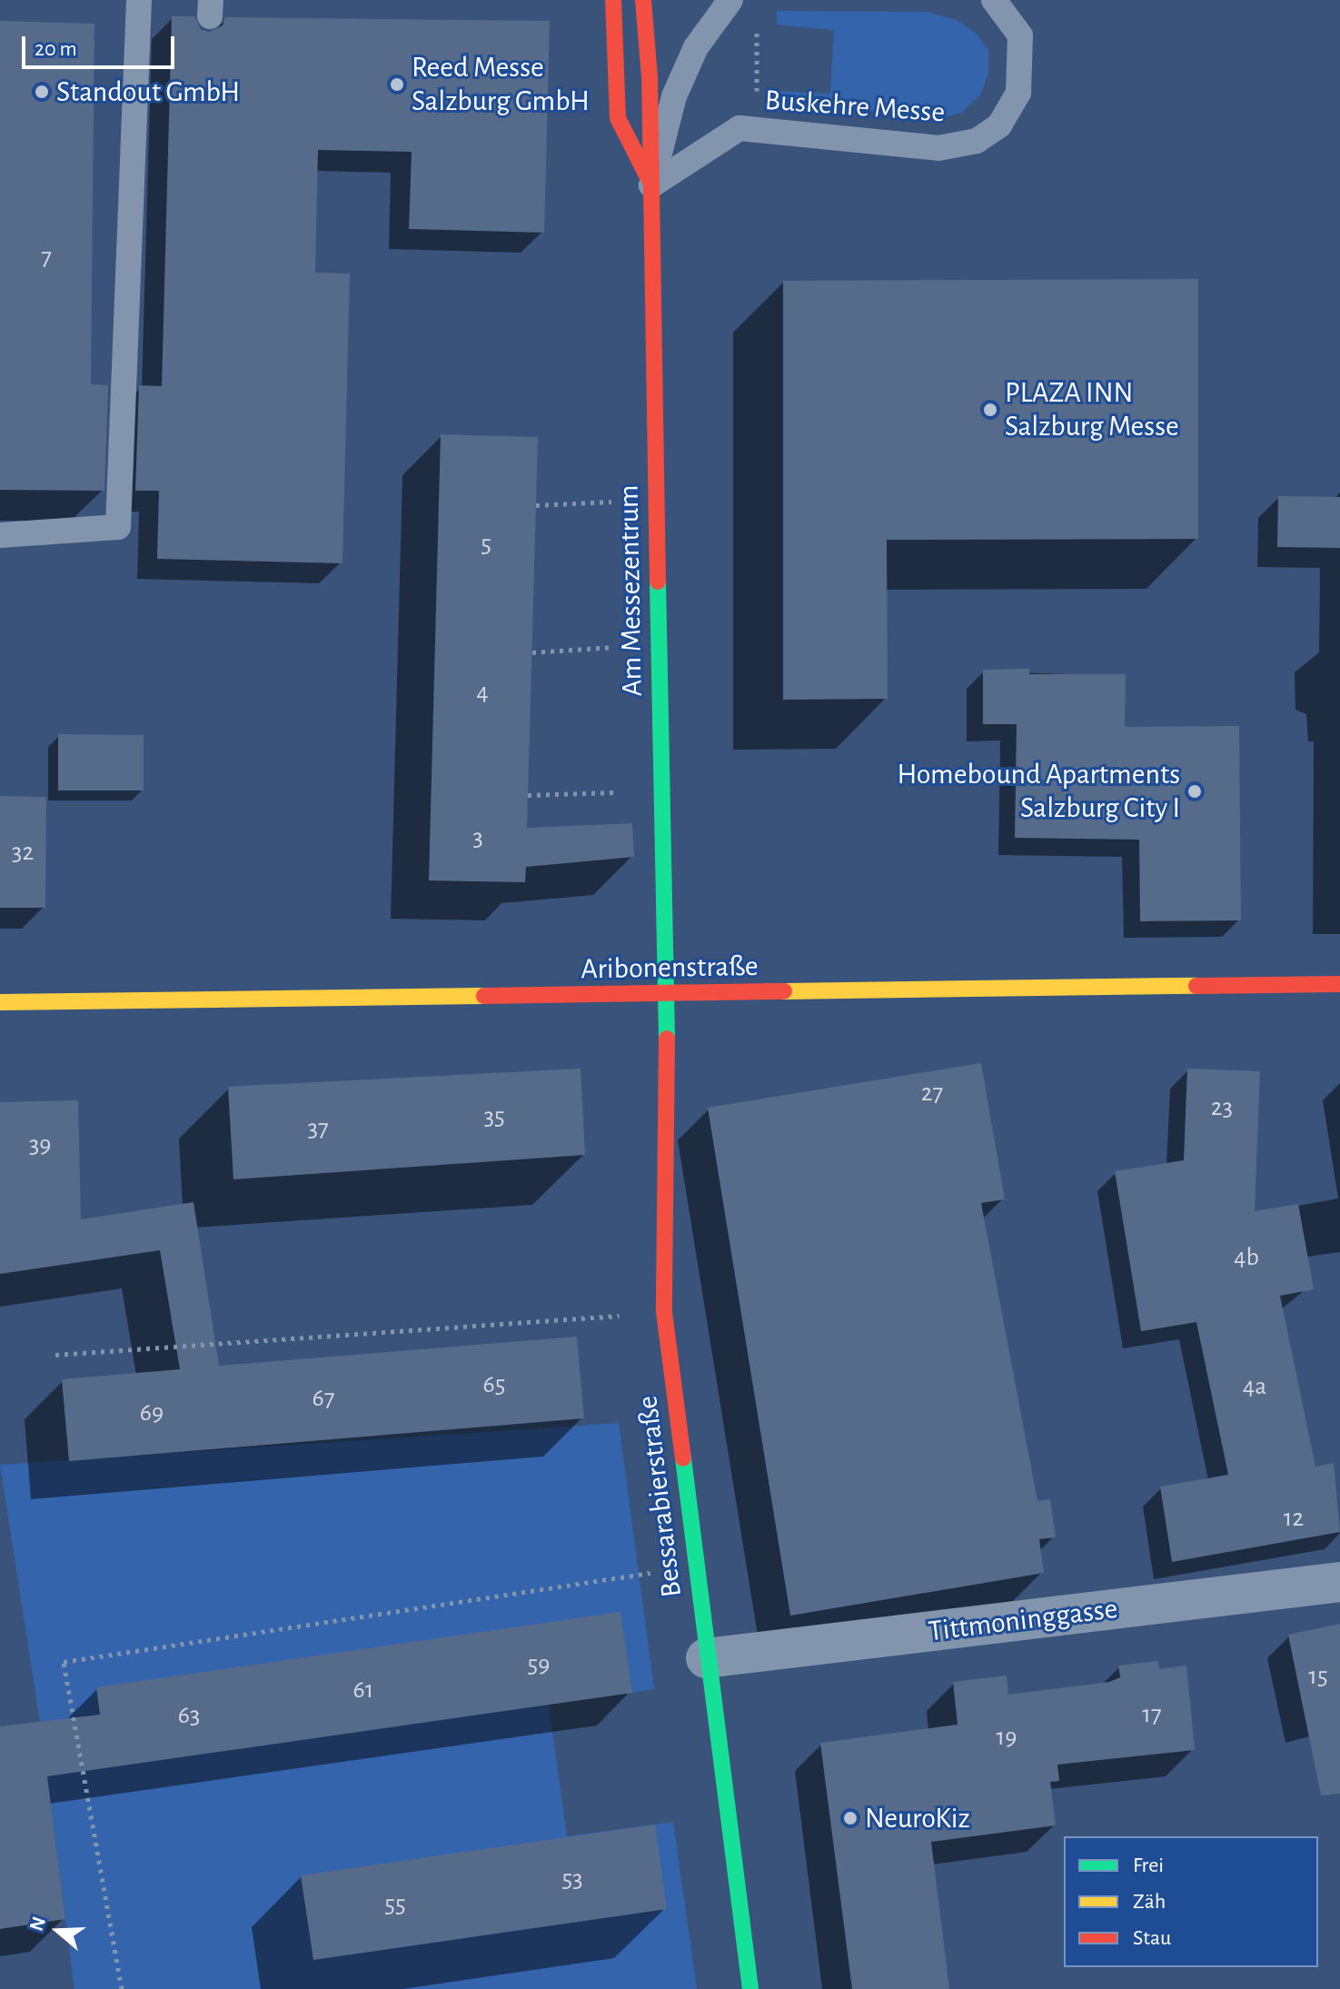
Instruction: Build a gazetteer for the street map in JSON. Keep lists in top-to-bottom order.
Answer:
{
  "streets": {
    "street": [
      "Am Messezentrum",
      "Aribonenstraße",
      "Bessarabierstraße",
      "Tittmoninggasse"
    ],
    "lane": ["Buskehre Messe"]
  },
  "crossings": [
    ["Buskehre Messe", "Am Messezentrum"],
    ["Am Messezentrum", "Aribonenstraße"],
    ["Am Messezentrum", "Bessarabierstraße"],
    ["Aribonenstraße", "Bessarabierstraße"],
    ["Bessarabierstraße", "Tittmoninggasse"]
  ],
  "places": [
    "Reed Messe Salzburg GmbH",
    "Standout GmbH",
    "PLAZA INN Salzburg Messe",
    "Homebound Apartments Salzburg City I",
    "NeuroKiz"
  ],
  "house_numbers": [
    "7",
    "5",
    "4",
    "3",
    "32",
    "27",
    "23",
    "35",
    "37",
    "39",
    "4b",
    "65",
    "4a",
    "67",
    "69",
    "12",
    "59",
    "15",
    "61",
    "17",
    "63",
    "19",
    "53",
    "55"
  ],
  "legend": ["Frei", "Zäh", "Stau"],
  "scale_bar": "20 m",
  "north": "left"
}
